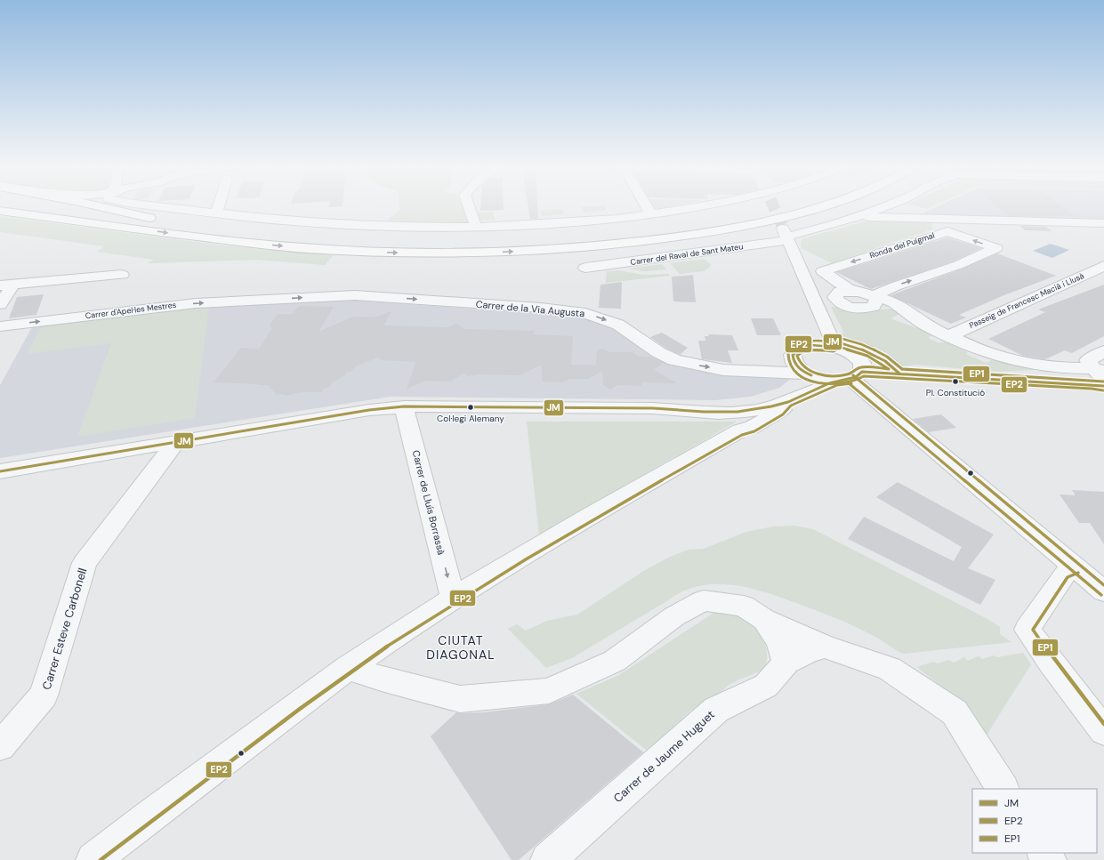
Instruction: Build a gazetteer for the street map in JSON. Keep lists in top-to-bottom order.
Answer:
{
  "streets": {
    "street": [
      "Ronda del Puigmal",
      "Carrer del Raval de Sant Mateu",
      "Passeig de Francesc Macià i Llusà",
      "Carrer de la Via Augusta",
      "Carrer d'Apel·les Mestres",
      "Carrer de Lluís Borrassà",
      "Carrer Esteve Carbonell",
      "Carrer de Jaume Huguet"
    ]
  },
  "crossings": [
    ["Carrer de la Via Augusta", "Carrer d'Apel·les Mestres"]
  ],
  "one_way": ["Carrer de Lluís Borrassà"],
  "districts": ["CIUTAT DIAGONAL"],
  "places": ["Pl. Constitució", "Col·legi Alemany"],
  "lines": ["transit line EP2", "transit line JM", "transit line EP1"],
  "legend": ["JM", "EP2", "EP1"]
}
